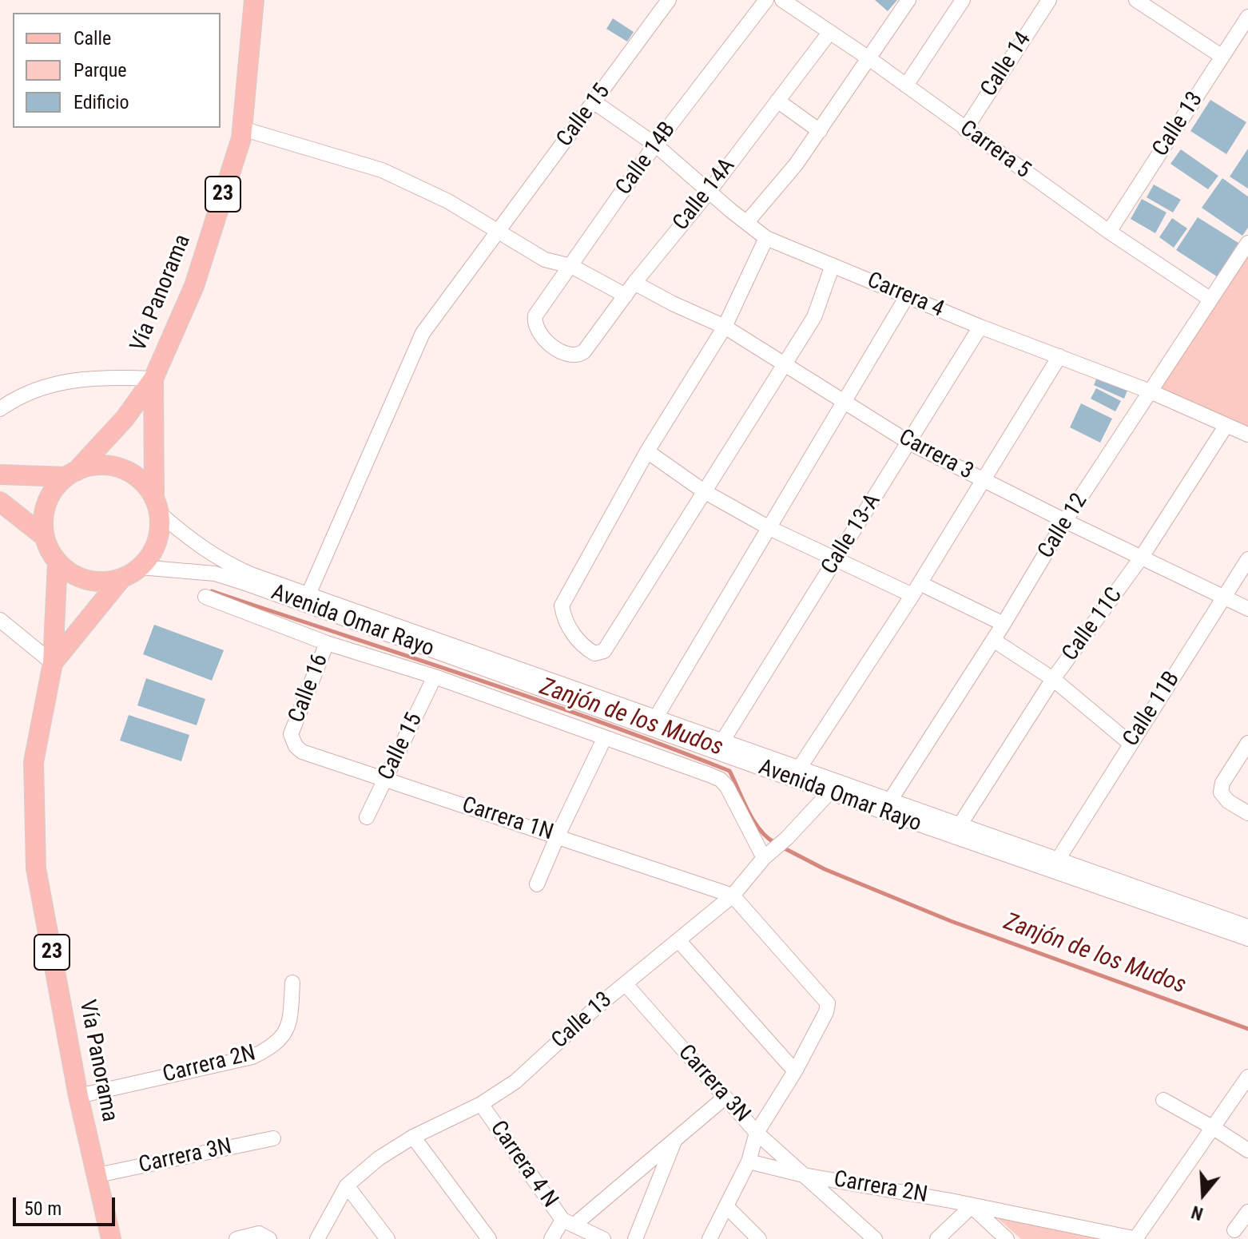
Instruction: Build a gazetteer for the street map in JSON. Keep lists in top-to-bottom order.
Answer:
{
  "streets": {
    "main road": ["23", "Vía Panorama"],
    "street": [
      "Calle 14",
      "Calle 15",
      "Calle 13",
      "Carrera 5",
      "Calle 14B",
      "Calle 14A",
      "Carrera 4",
      "Carrera 3",
      "Calle 12",
      "Calle 13-A",
      "Avenida Omar Rayo",
      "Calle 11C",
      "Calle 16",
      "Calle 11B",
      "Carrera 1N",
      "Carrera 2N",
      "Carrera 3N",
      "Carrera 4 N"
    ]
  },
  "crossings": [
    ["Calle 14", "Carrera 5"],
    ["Calle 15", "Carrera 4"],
    ["Calle 15", "Avenida Omar Rayo"],
    ["Calle 15", "Carrera 1N"],
    ["Calle 13", "Carrera 5"],
    ["Calle 13", "Avenida Omar Rayo"],
    ["Calle 13", "Carrera 1N"],
    ["Calle 13", "Carrera 3N"],
    ["Calle 13", "Carrera 4 N"],
    ["Carrera 5", "Calle 14A"],
    ["Carrera 5", "Calle 12"],
    ["Calle 14B", "Calle 14A"],
    ["Calle 14B", "Carrera 4"],
    ["23", "Vía Panorama"],
    ["23", "Avenida Omar Rayo"],
    ["Calle 14A", "Carrera 4"],
    ["Calle 14A", "Carrera 3"],
    ["Vía Panorama", "Avenida Omar Rayo"],
    ["Vía Panorama", "Carrera 2N"],
    ["Vía Panorama", "Carrera 3N"],
    ["Carrera 4", "Calle 12"],
    ["Carrera 4", "Calle 13-A"],
    ["Carrera 4", "Calle 11C"],
    ["Carrera 3", "Calle 12"],
    ["Carrera 3", "Calle 13-A"],
    ["Carrera 3", "Calle 11C"],
    ["Carrera 3", "Calle 11B"],
    ["Calle 12", "Avenida Omar Rayo"],
    ["Calle 13-A", "Avenida Omar Rayo"],
    ["Avenida Omar Rayo", "Calle 11C"],
    ["Avenida Omar Rayo", "Calle 11B"],
    ["Calle 16", "Carrera 1N"],
    ["Carrera 2N", "Carrera 3N"]
  ],
  "water": ["Zanjón de los Mudos"],
  "legend": ["Calle", "Parque", "Edificio"],
  "scale_bar": "50 m",
  "north": "bottom"
}
